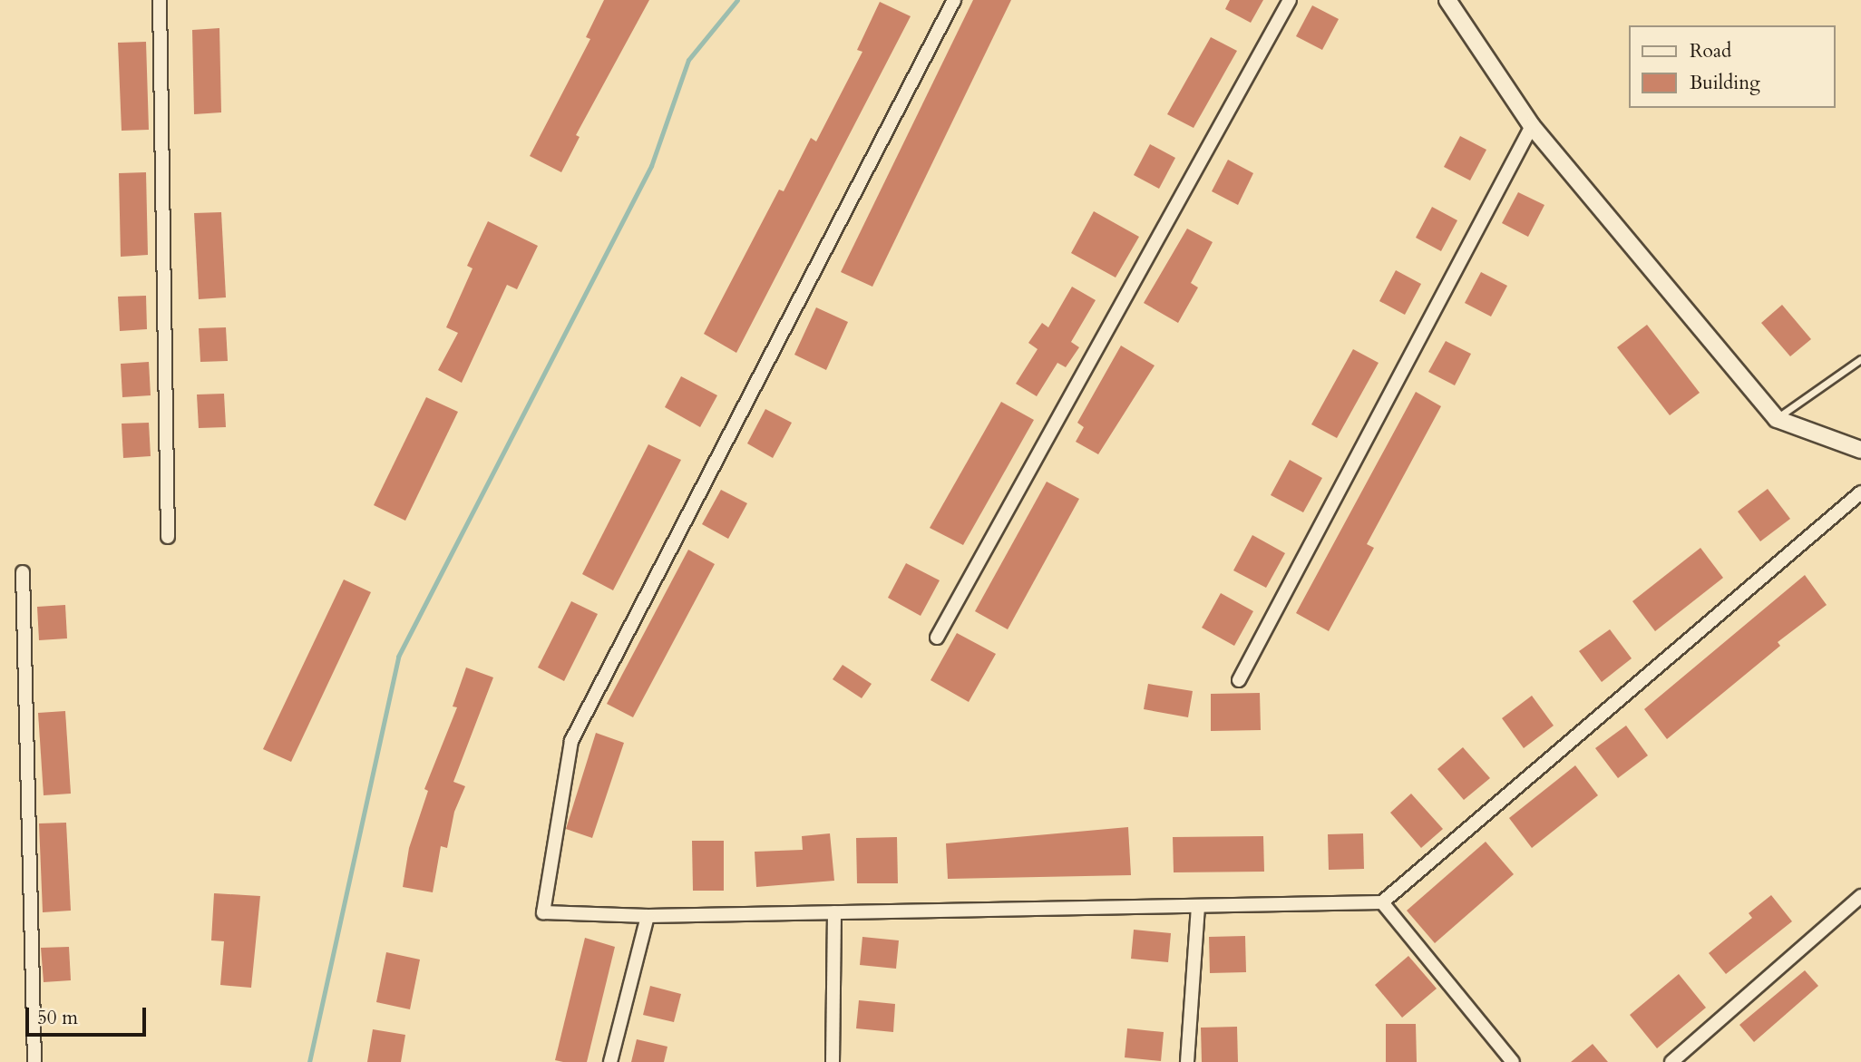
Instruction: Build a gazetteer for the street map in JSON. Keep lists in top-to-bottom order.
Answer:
{
  "legend": ["Road", "Building"],
  "scale_bar": "50 m"
}
